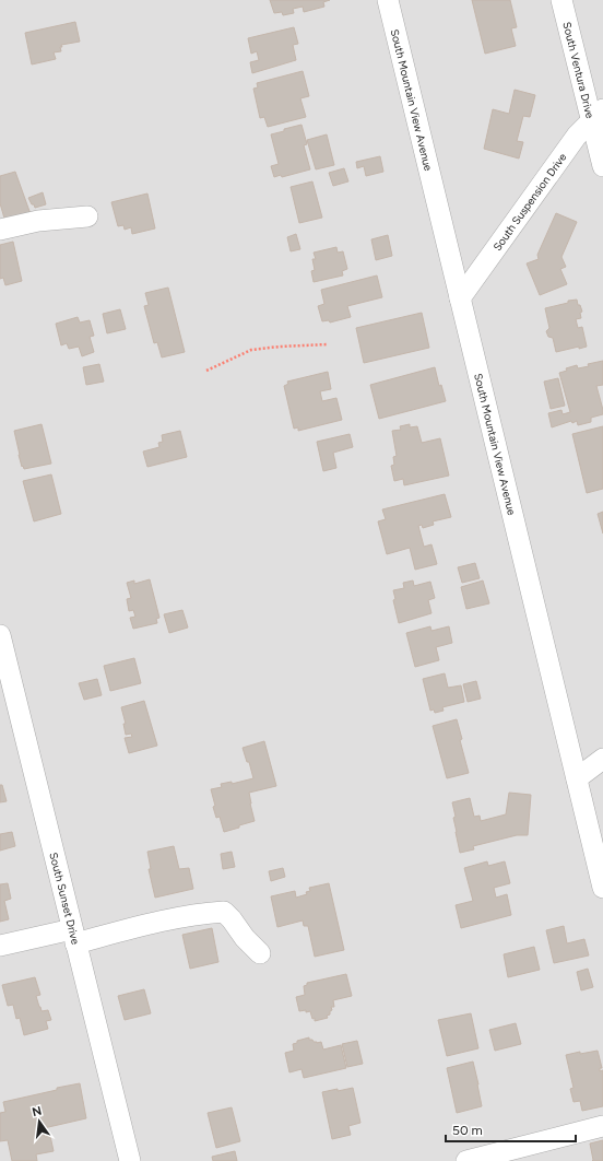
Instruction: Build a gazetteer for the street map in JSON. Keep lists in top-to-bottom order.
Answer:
{
  "streets": {
    "street": [
      "South Ventura Drive",
      "South Mountain View Avenue",
      "South Suspension Drive",
      "South Sunset Drive"
    ]
  },
  "crossings": [
    ["South Ventura Drive", "South Suspension Drive"],
    ["South Mountain View Avenue", "South Suspension Drive"]
  ],
  "scale_bar": "50 m",
  "north": "top"
}
